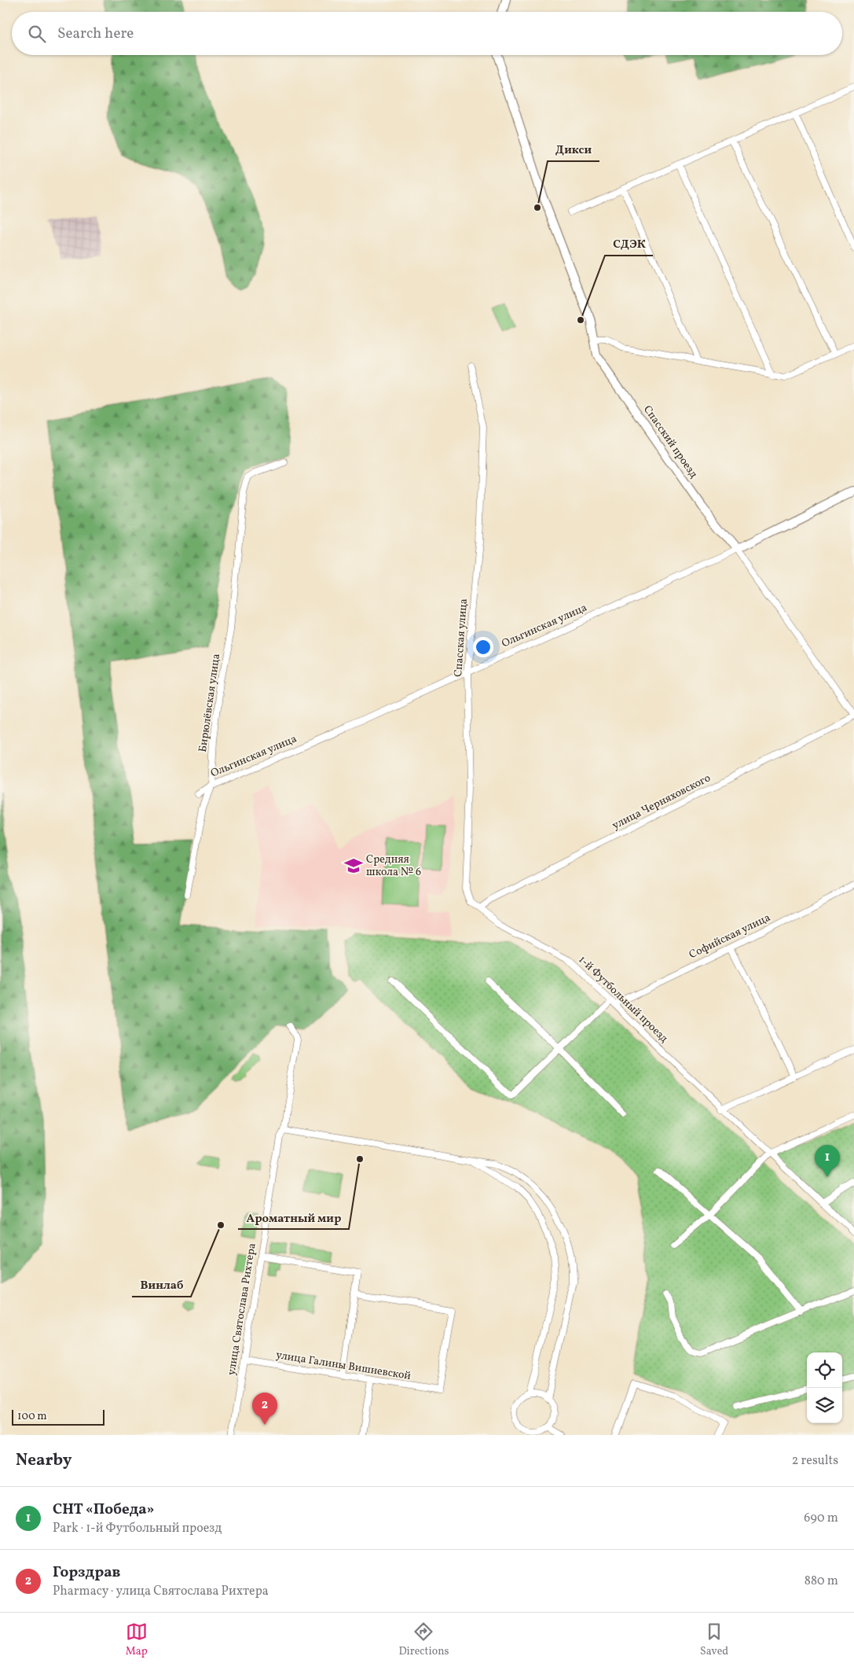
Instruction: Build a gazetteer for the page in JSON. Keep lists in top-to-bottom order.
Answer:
{
  "streets": {
    "street": [
      "Спасский проезд",
      "Ольгинская улица",
      "Спасская улица",
      "Бирюлёвская улица",
      "улица Черняховского",
      "Софийская улица",
      "1-й Футбольный проезд",
      "улица Святослава Рихтера",
      "улица Галины Вишневской"
    ]
  },
  "crossings": [
    ["Спасский проезд", "Ольгинская улица"],
    ["Спасский проезд", "улица Черняховского"],
    ["Ольгинская улица", "Спасская улица"],
    ["Ольгинская улица", "Бирюлёвская улица"],
    ["Спасская улица", "улица Черняховского"],
    ["Спасская улица", "1-й Футбольный проезд"],
    ["улица Черняховского", "1-й Футбольный проезд"],
    ["Софийская улица", "1-й Футбольный проезд"],
    ["улица Святослава Рихтера", "улица Галины Вишневской"]
  ],
  "places": {
    "other": [
      "Дикси",
      "СДЭК",
      "Ароматный мир",
      "Винлаб"
    ],
    "school or university": ["Средняя школа № 6"]
  },
  "scale_bar": "100 m",
  "page": {
    "search": "Search here",
    "pins": ["1", "2"],
    "scale": "100 m",
    "heading": ["Nearby", "2 results"],
    "list": [
      {
        "mark": "1",
        "name": "СНТ «Победа»",
        "note": "Park · 1-й Футбольный проезд",
        "value": "690 m"
      },
      {
        "mark": "2",
        "name": "Горздрав",
        "note": "Pharmacy · улица Святослава Рихтера",
        "value": "880 m"
      }
    ],
    "nav": ["Map", "Directions", "Saved"]
  }
}
